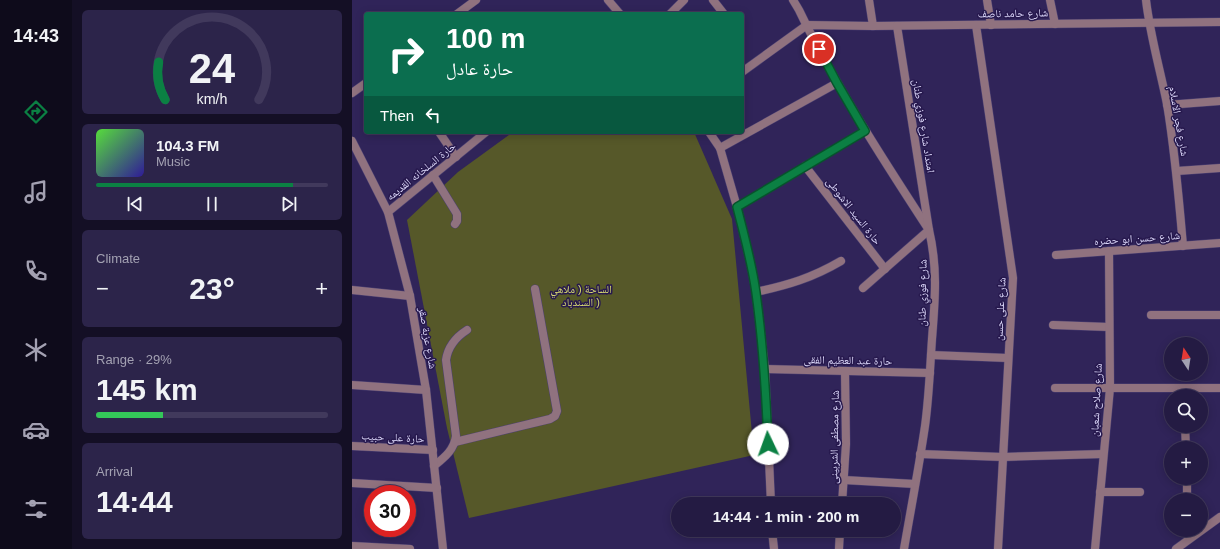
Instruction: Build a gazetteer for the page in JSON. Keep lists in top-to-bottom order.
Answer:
{
  "streets": {
    "street": [
      "شارع حامد ناصف",
      "شارع فجر الاسلام",
      "امتداد شارع فوزي طنان",
      "حارة السلخانه القديمه",
      "حارة السيد الاشوطى",
      "شارع حسن ابو حضره",
      "شارع فوزي طنان",
      "شارع على حسن",
      "شارع عزبة صقر",
      "حارة عبد العظيم الفقى",
      "شارع صلاح شعبان",
      "حارة على حبيب",
      "شارع مصطفى الشربينى"
    ]
  },
  "crossings": [
    ["شارع حامد ناصف", "شارع فجر الاسلام"],
    ["شارع حامد ناصف", "امتداد شارع فوزي طنان"],
    ["شارع حامد ناصف", "شارع فوزي طنان"],
    ["شارع حامد ناصف", "شارع على حسن"],
    ["شارع فجر الاسلام", "شارع حسن ابو حضره"],
    ["امتداد شارع فوزي طنان", "شارع فوزي طنان"],
    ["حارة السلخانه القديمه", "شارع عزبة صقر"],
    ["شارع حسن ابو حضره", "شارع صلاح شعبان"],
    ["شارع فوزي طنان", "حارة عبد العظيم الفقى"],
    ["شارع عزبة صقر", "حارة على حبيب"],
    ["حارة عبد العظيم الفقى", "شارع مصطفى الشربينى"]
  ],
  "parks": ["الساحة ( ملاهي السندباد )"],
  "north": "top",
  "page": {
    "tabs": "14:43",
    "turn": ["100 m", "حارة عادل"],
    "then": "Then",
    "song": ["104.3 FM", "Music"],
    "tile": [
      "Climate",
      ["Range · 29%", "145 km"],
      ["Arrival", "14:44"]
    ],
    "heat": ["−", "23°", "+"],
    "map_buttons": ["+", "−"],
    "limit": "30",
    "trip": "14:44 · 1 min · 200 m",
    "gauge": ["24", "km/h"]
  }
}
